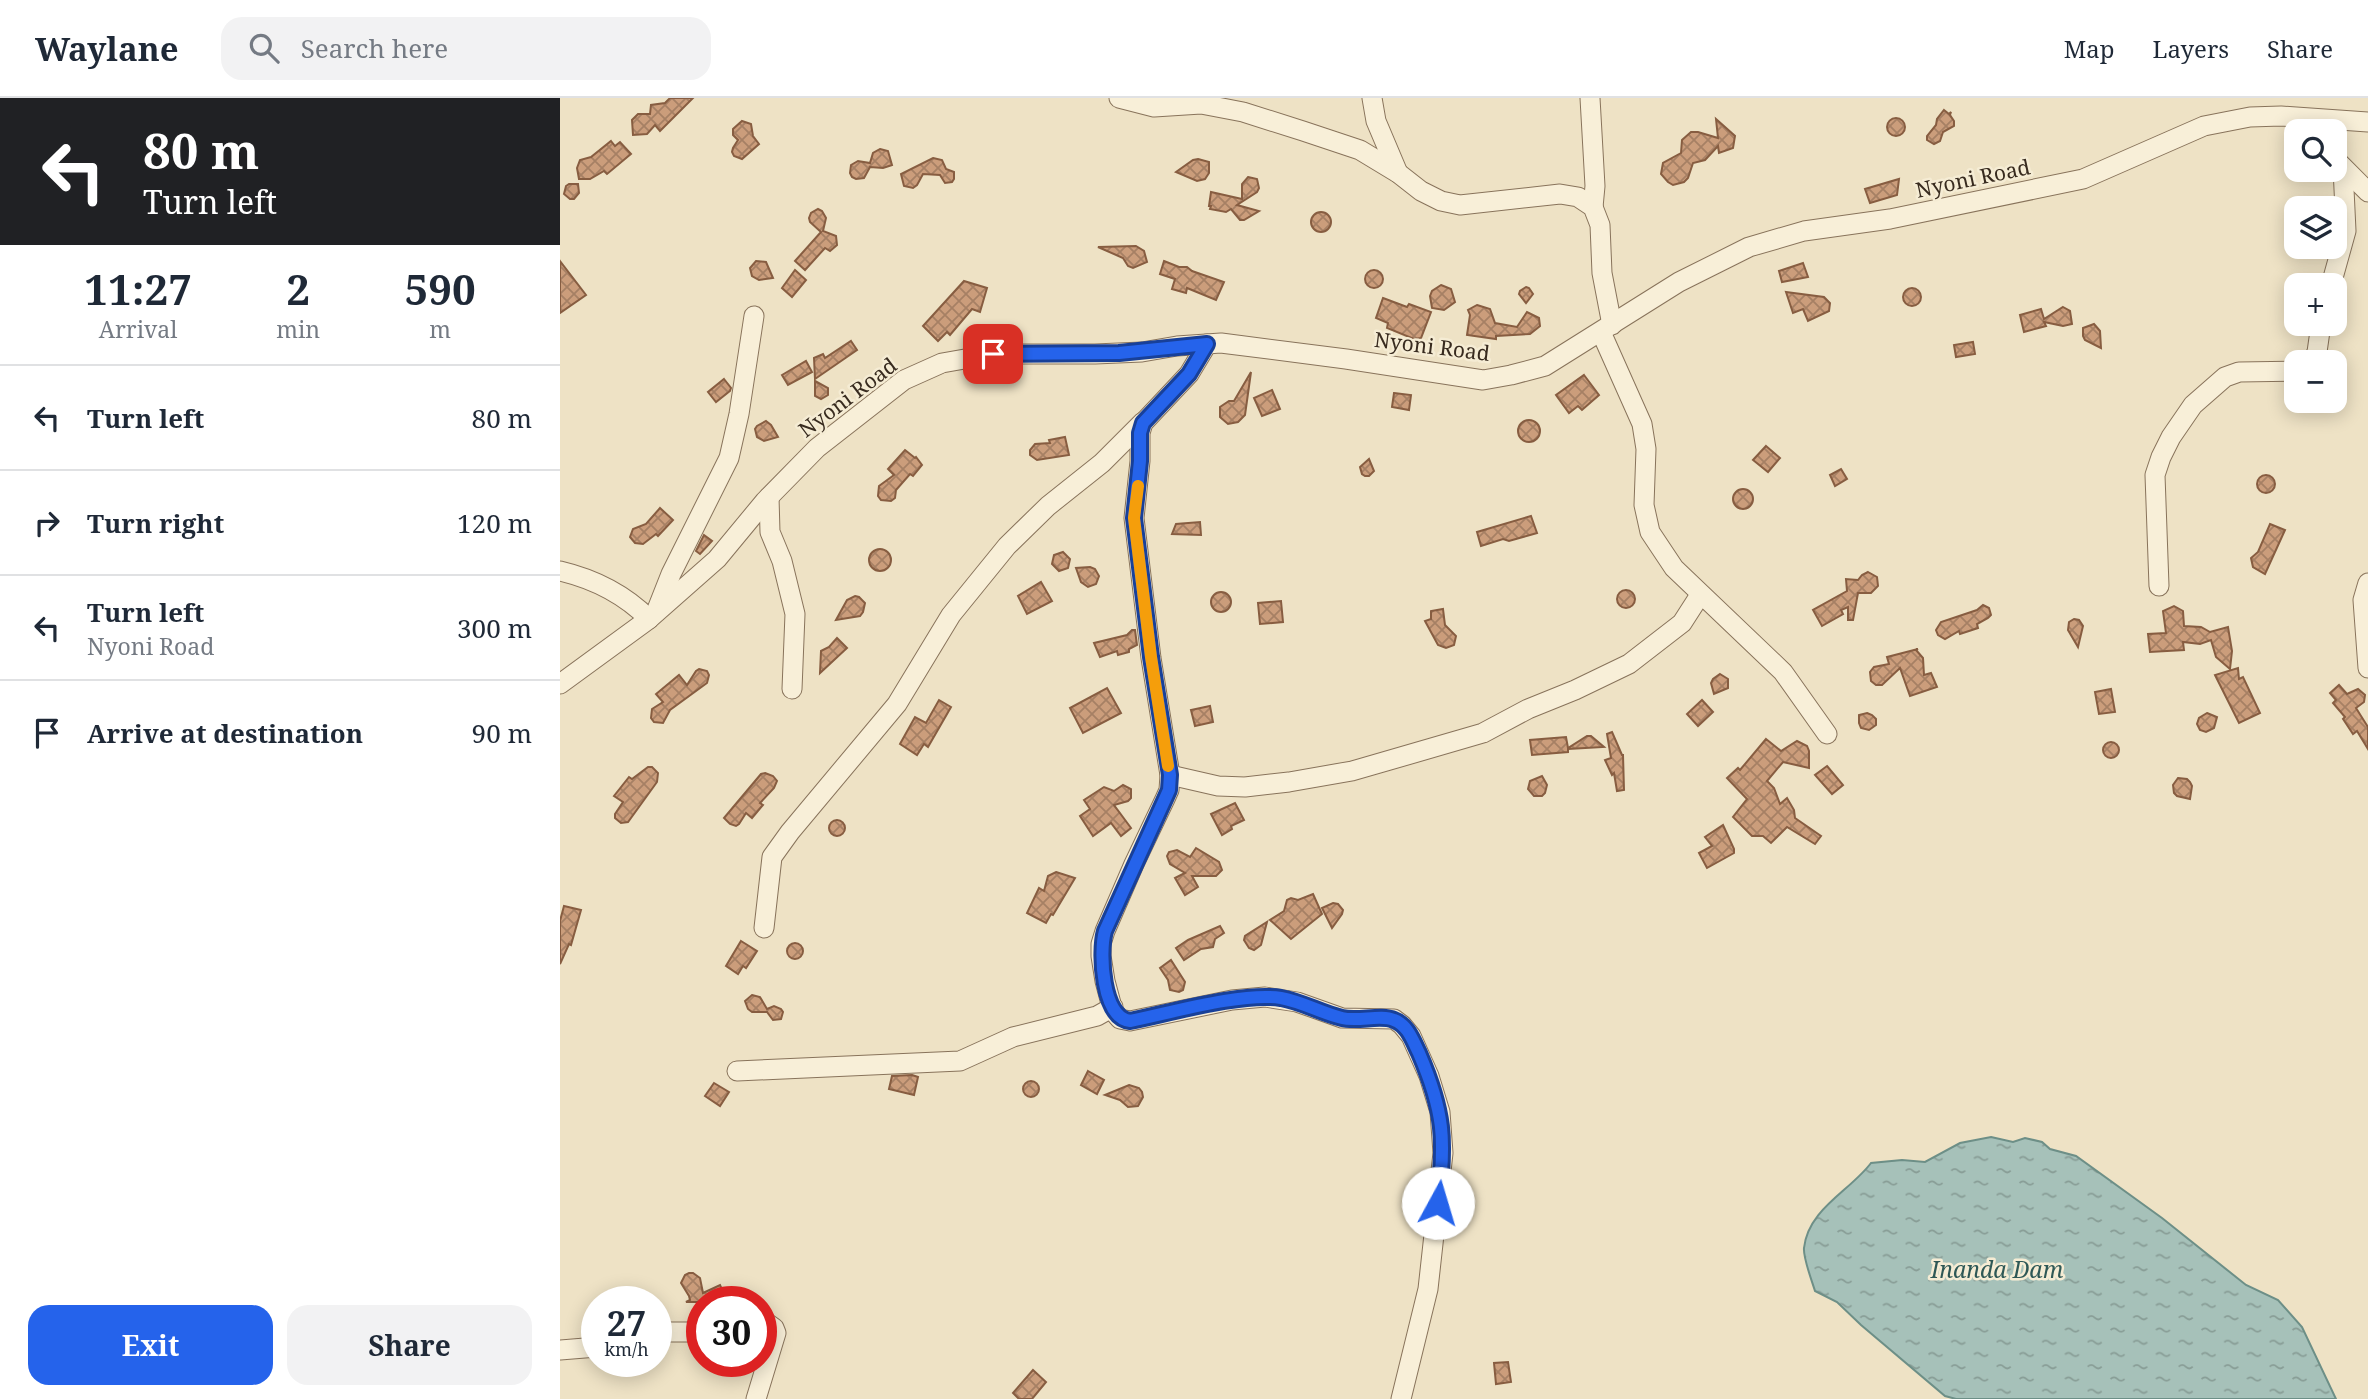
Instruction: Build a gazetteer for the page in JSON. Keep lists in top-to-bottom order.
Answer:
{
  "streets": {
    "street": ["Nyoni Road"]
  },
  "water": ["Inanda Dam"],
  "page": {
    "header": "Waylane",
    "search": "Search here",
    "nav": ["Map", "Layers", "Share"],
    "turn": ["80 m", "Turn left"],
    "map_buttons": ["+", "−"],
    "eta": [
      "11:27",
      "Arrival",
      "2",
      "min",
      "590",
      "m"
    ],
    "list": [
      {
        "name": "Turn left",
        "value": "80 m"
      },
      {
        "name": "Turn right",
        "value": "120 m"
      },
      {
        "name": "Turn left",
        "note": "Nyoni Road",
        "value": "300 m"
      },
      {
        "name": "Arrive at destination",
        "value": "90 m"
      }
    ],
    "speed": "27 km/h",
    "limit": "30",
    "buttons": ["Exit", "Share"]
  }
}
